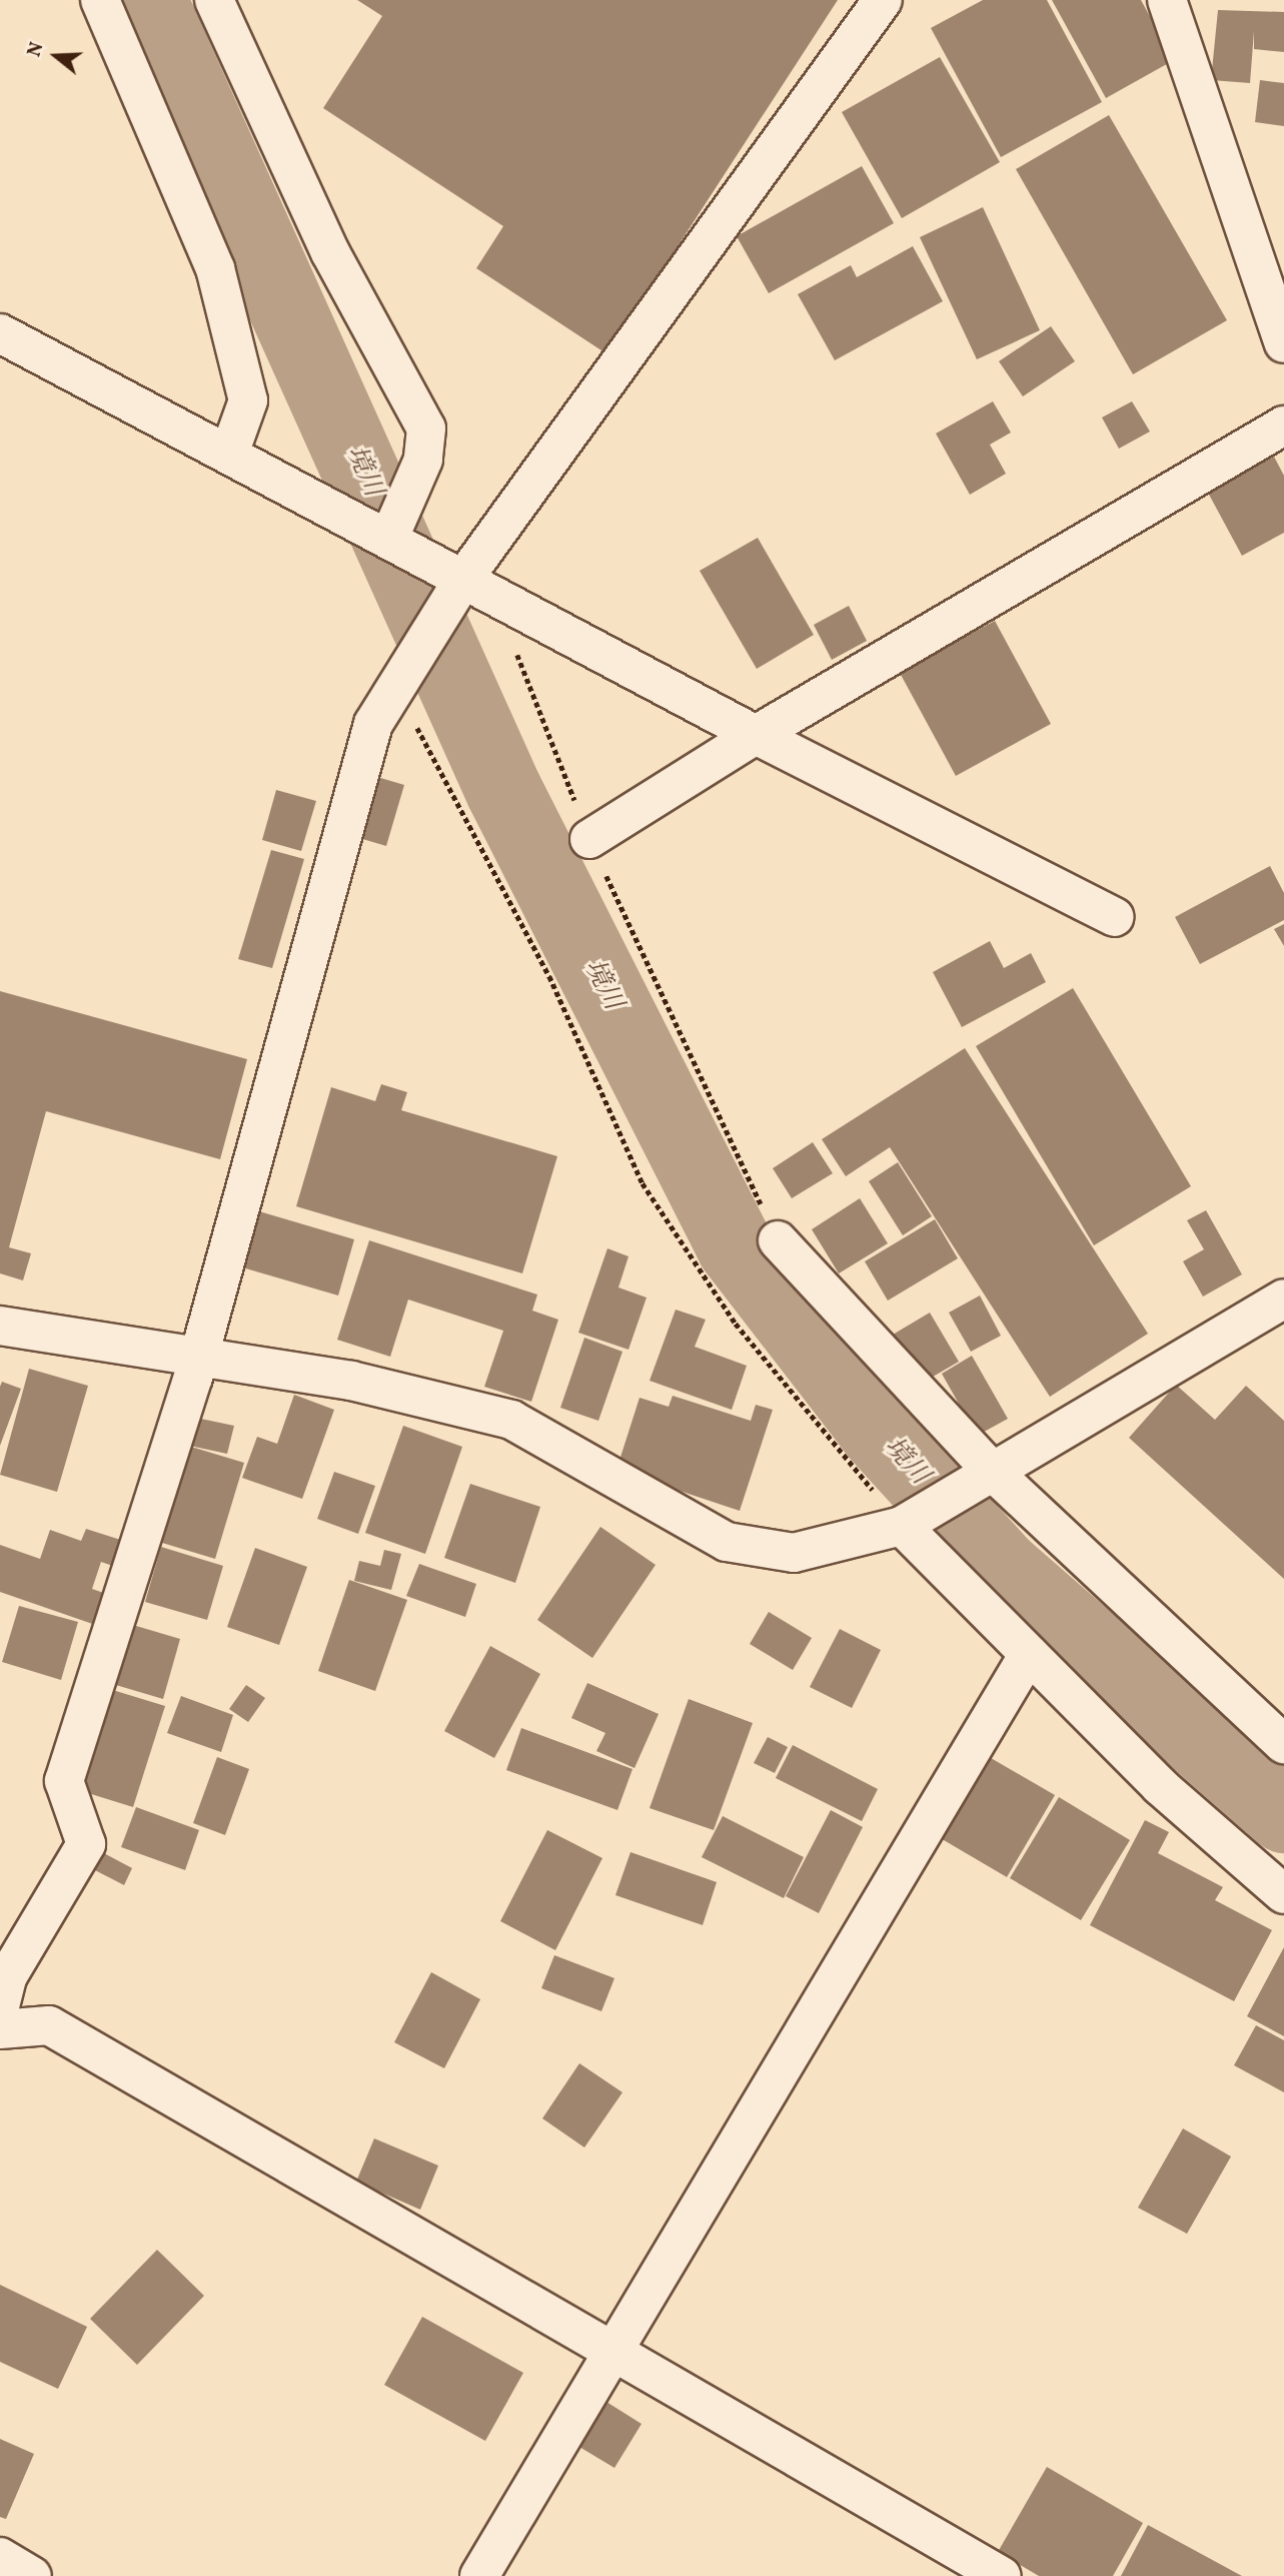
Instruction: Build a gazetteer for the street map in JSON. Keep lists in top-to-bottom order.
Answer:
{
  "water": ["境川"],
  "north": "left"
}
